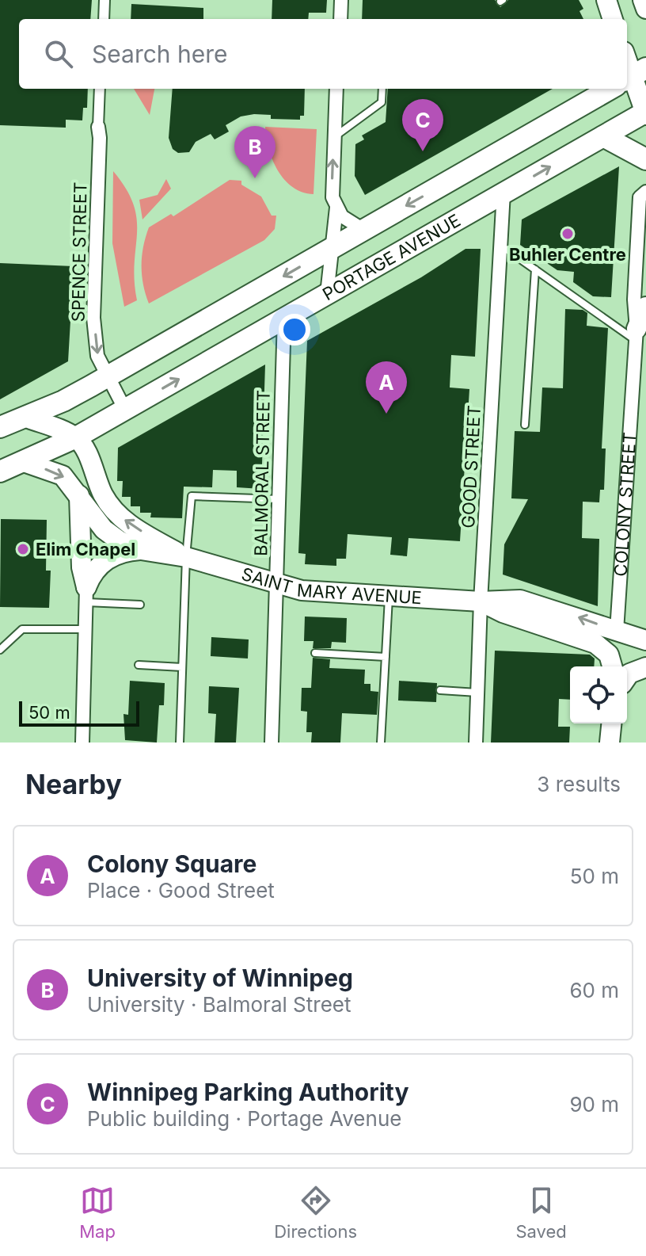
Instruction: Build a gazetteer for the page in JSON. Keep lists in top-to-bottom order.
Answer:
{
  "streets": {
    "main road": ["PORTAGE AVENUE", "SAINT MARY AVENUE"],
    "street": [
      "SPENCE STREET",
      "GOOD STREET",
      "BALMORAL STREET",
      "COLONY STREET"
    ]
  },
  "crossings": [
    ["SPENCE STREET", "PORTAGE AVENUE"],
    ["PORTAGE AVENUE", "GOOD STREET"],
    ["PORTAGE AVENUE", "BALMORAL STREET"],
    ["PORTAGE AVENUE", "SAINT MARY AVENUE"],
    ["GOOD STREET", "SAINT MARY AVENUE"],
    ["BALMORAL STREET", "SAINT MARY AVENUE"],
    ["COLONY STREET", "SAINT MARY AVENUE"]
  ],
  "one_way": ["SPENCE STREET"],
  "places": ["Buhler Centre", "Elim Chapel"],
  "scale_bar": "50 m",
  "page": {
    "search": "Search here",
    "pins": ["C", "B", "A"],
    "scale": "50 m",
    "heading": ["Nearby", "3 results"],
    "list": [
      {
        "mark": "A",
        "name": "Colony Square",
        "note": "Place · Good Street",
        "value": "50 m"
      },
      {
        "mark": "B",
        "name": "University of Winnipeg",
        "note": "University · Balmoral Street",
        "value": "60 m"
      },
      {
        "mark": "C",
        "name": "Winnipeg Parking Authority",
        "note": "Public building · Portage Avenue",
        "value": "90 m"
      }
    ],
    "nav": ["Map", "Directions", "Saved"]
  }
}
